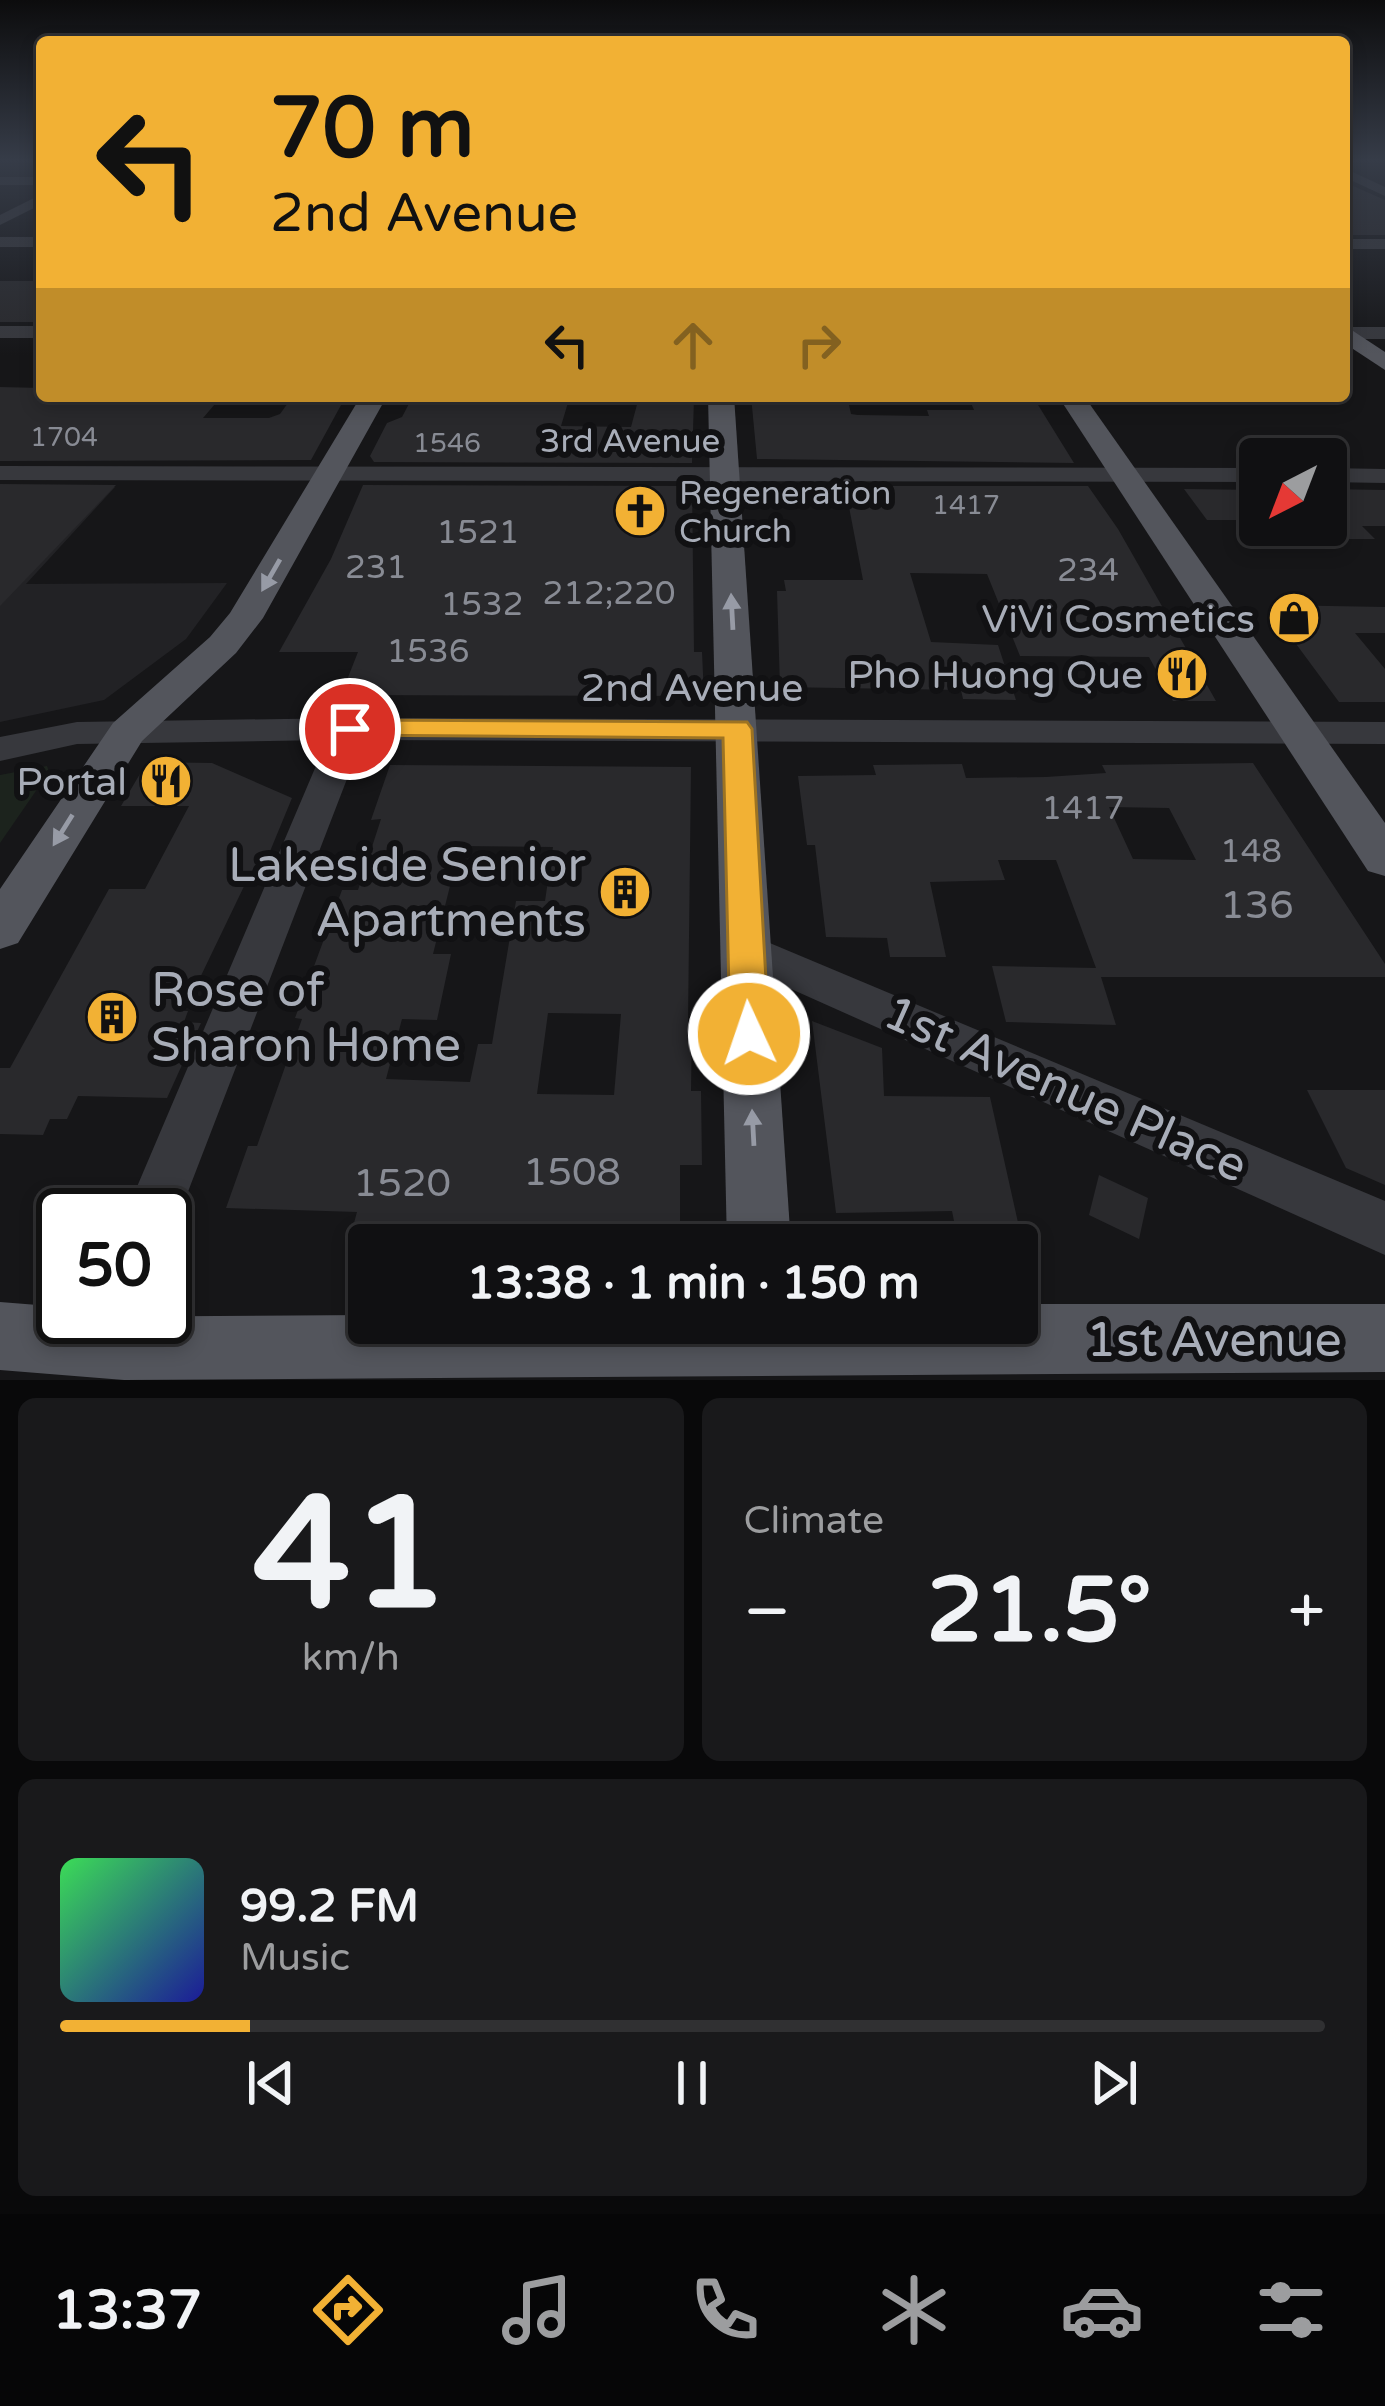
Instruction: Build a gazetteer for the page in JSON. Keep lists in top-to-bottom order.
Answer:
{
  "streets": {
    "main road": ["1st Avenue"],
    "street": ["3rd Avenue", "2nd Avenue", "1st Avenue Place"]
  },
  "places": {
    "church": ["Regeneration Church"],
    "shop": ["ViVi Cosmetics"],
    "restaurant": ["Pho Huong Que", "Portal"],
    "building": ["Lakeside Senior Apartments", "Rose of Sharon Home"]
  },
  "house_numbers": [
    "1704",
    "1546",
    "1417",
    "1521",
    "231",
    "234",
    "212;220",
    "1532",
    "1536",
    "1417",
    "148",
    "136",
    "1508",
    "1520"
  ],
  "north": "bottom left",
  "page": {
    "turn": ["70 m", "2nd Avenue"],
    "limit": "50",
    "trip": "13:38 · 1 min · 150 m",
    "tile": [
      ["41", "km/h"],
      "Climate"
    ],
    "heat": ["−", "21.5°", "+"],
    "song": ["99.2 FM", "Music"],
    "tabs": "13:37"
  }
}
